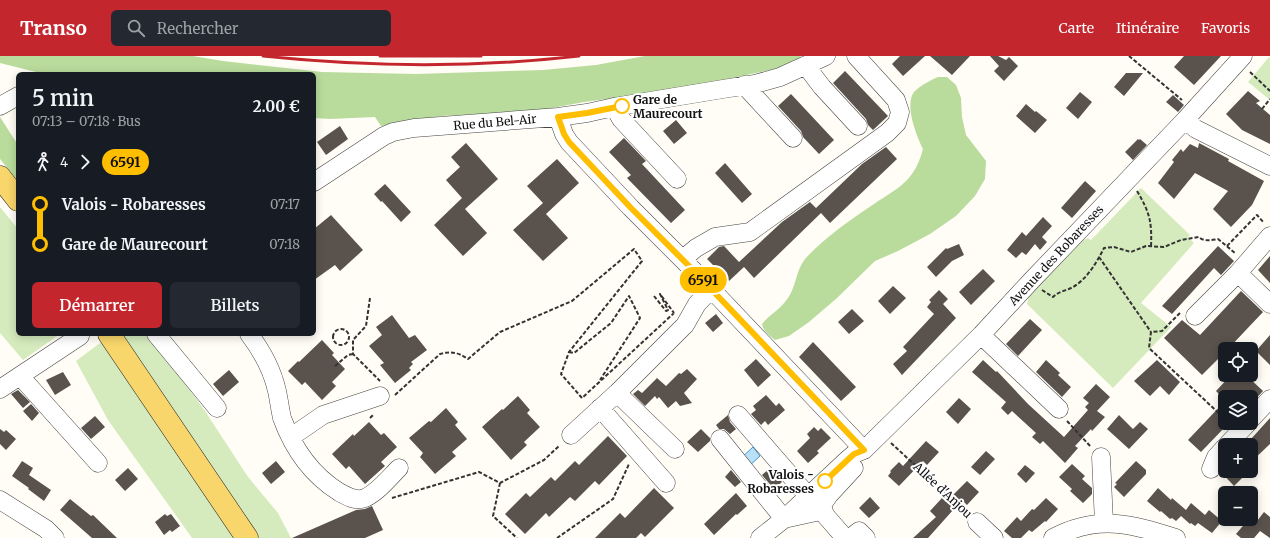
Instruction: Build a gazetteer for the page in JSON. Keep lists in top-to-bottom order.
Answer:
{
  "streets": {
    "street": ["Rue du Bel-Air", "Avenue des Robaresses", "Allée d'Anjou"]
  },
  "places": ["Gare de Maurecourt", "Valois - Robaresses"],
  "lines": ["bus line 6591"],
  "page": {
    "header": "Transo",
    "search": "Rechercher",
    "nav": ["Carte", "Itinéraire", "Favoris"],
    "on_map": "6591",
    "heading": ["5 min", "07:13 – 07:18 · Bus", "2.00 €"],
    "legs": ["4", "6591"],
    "list": [
      {
        "name": "Valois - Robaresses",
        "value": "07:17"
      },
      {
        "name": "Gare de Maurecourt",
        "value": "07:18"
      }
    ],
    "buttons": ["Démarrer", "Billets"],
    "map_buttons": ["+", "−"]
  }
}
